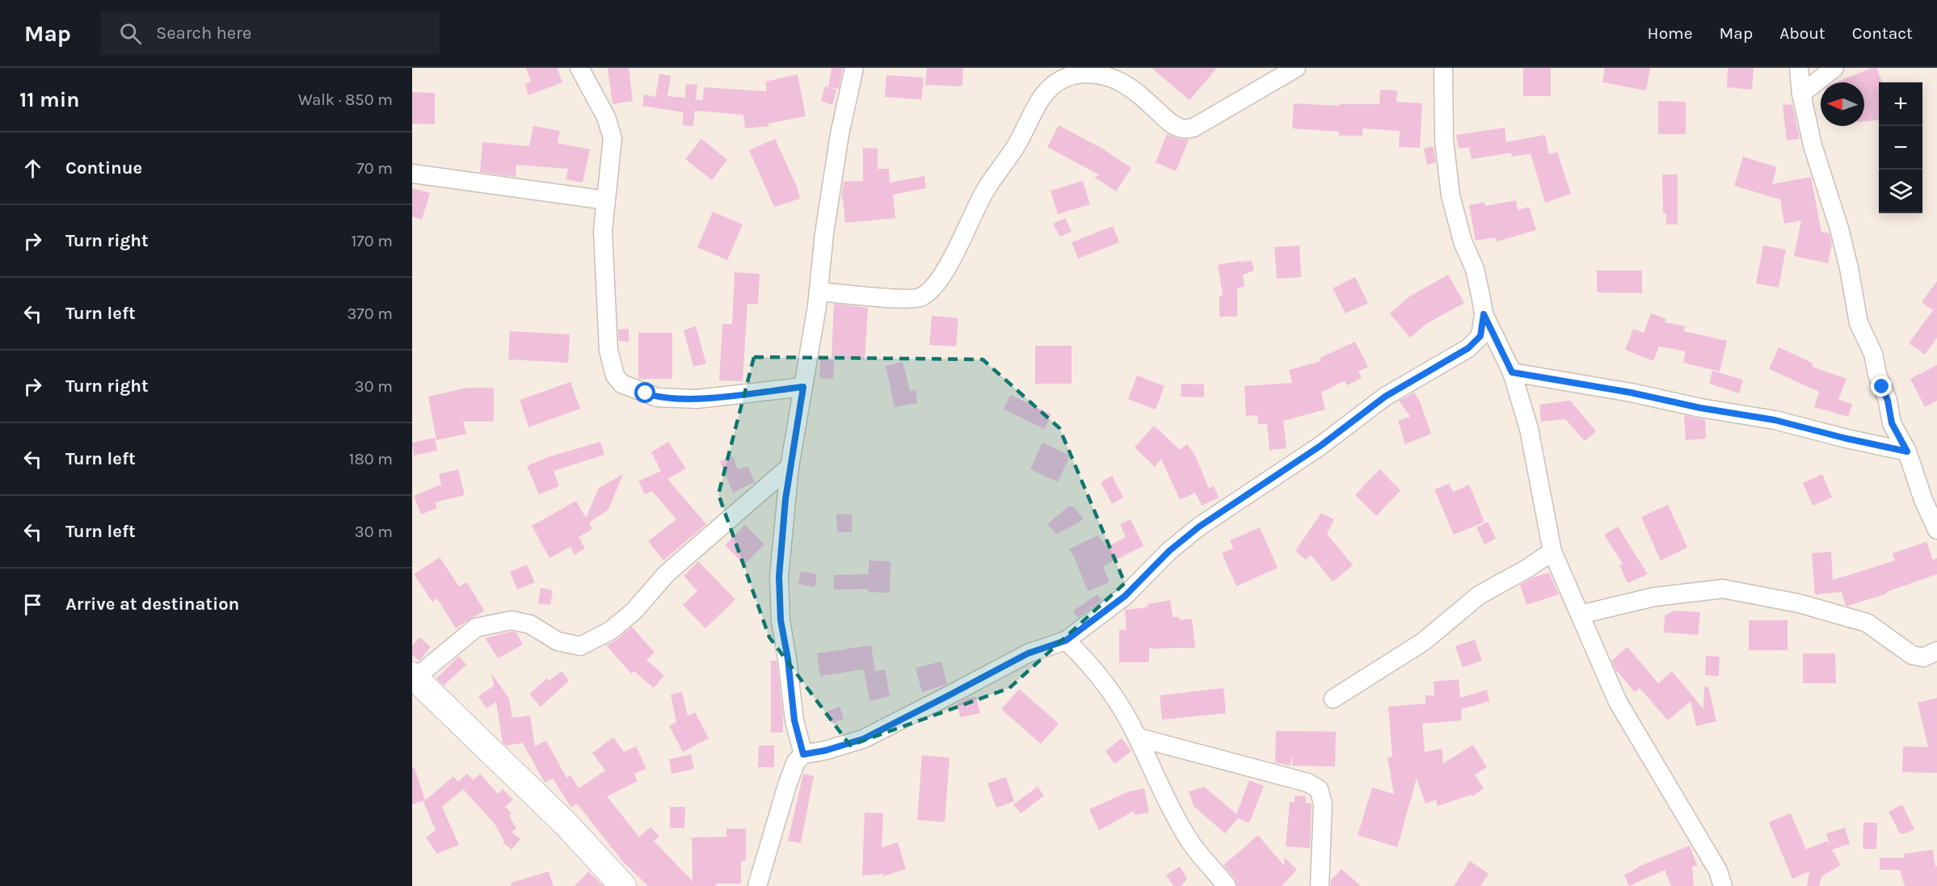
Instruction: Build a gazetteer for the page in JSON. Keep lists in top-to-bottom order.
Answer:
{
  "north": "left",
  "page": {
    "header": "Map",
    "search": "Search here",
    "nav": [
      "Home",
      "Map",
      "About",
      "Contact"
    ],
    "heading": ["11 min", "Walk · 850 m"],
    "map_buttons": ["+", "−"],
    "list": [
      ["Continue", "70 m"],
      ["Turn right", "170 m"],
      ["Turn left", "370 m"],
      ["Turn right", "30 m"],
      ["Turn left", "180 m"],
      ["Turn left", "30 m"],
      "Arrive at destination"
    ]
  }
}
